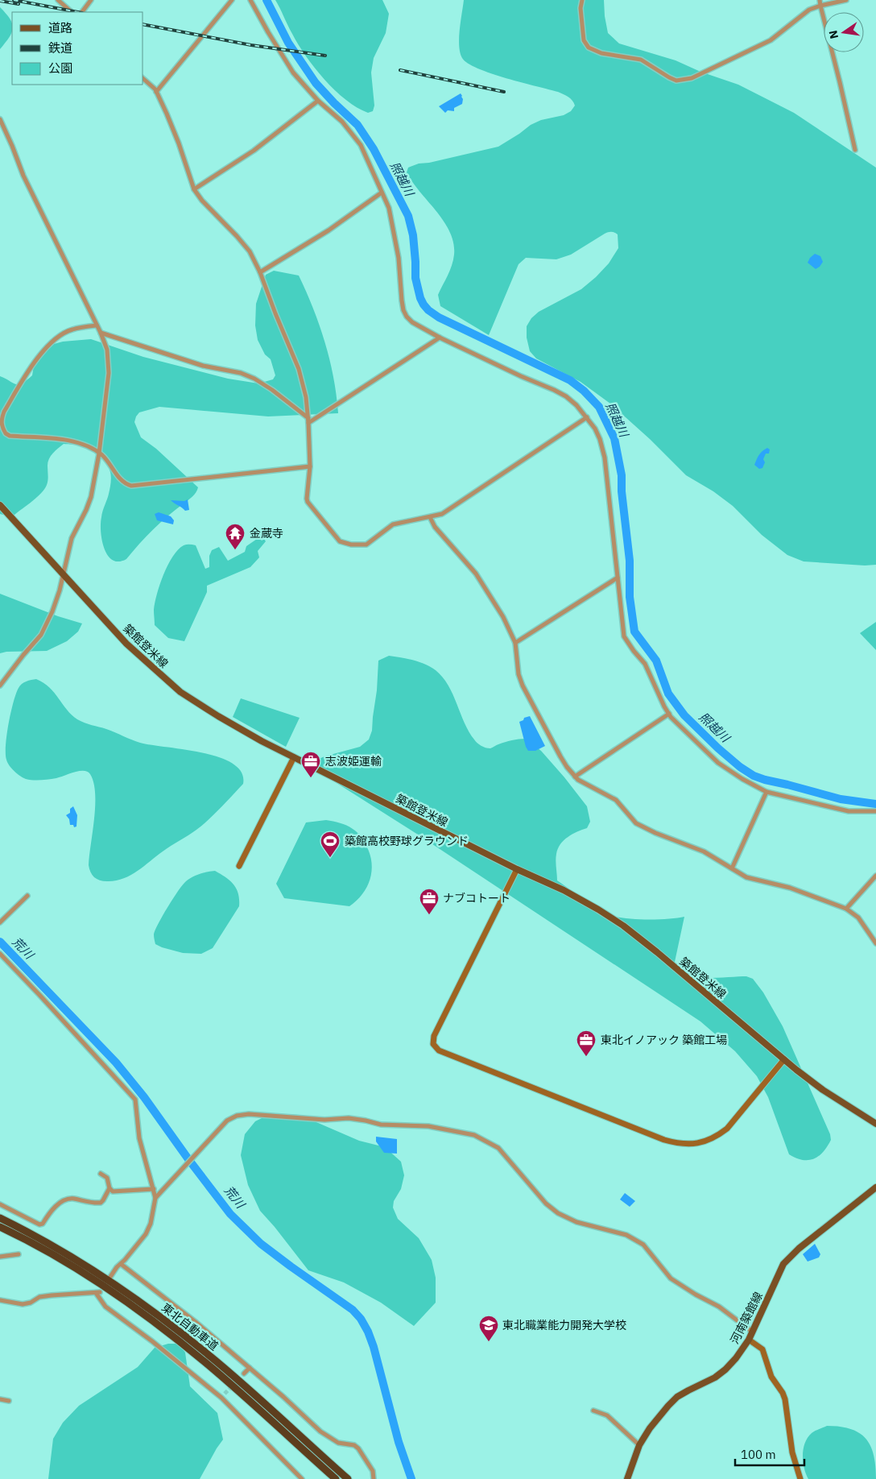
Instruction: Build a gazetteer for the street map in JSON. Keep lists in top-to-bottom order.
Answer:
{
  "streets": {
    "highway": ["東北自動車道"],
    "main road": ["築館登米線", "河南築館線"]
  },
  "water": ["照越川", "荒川"],
  "places": {
    "temple": ["金蔵寺"],
    "office": ["志波姫運輸", "ナブコトート", "東北イノアック 築館工場"],
    "sports": ["築館高校野球グラウンド"],
    "school or university": ["東北職業能力開発大学校"]
  },
  "legend": ["道路", "鉄道", "公園"],
  "scale_bar": "100 m",
  "north": "left"
}
